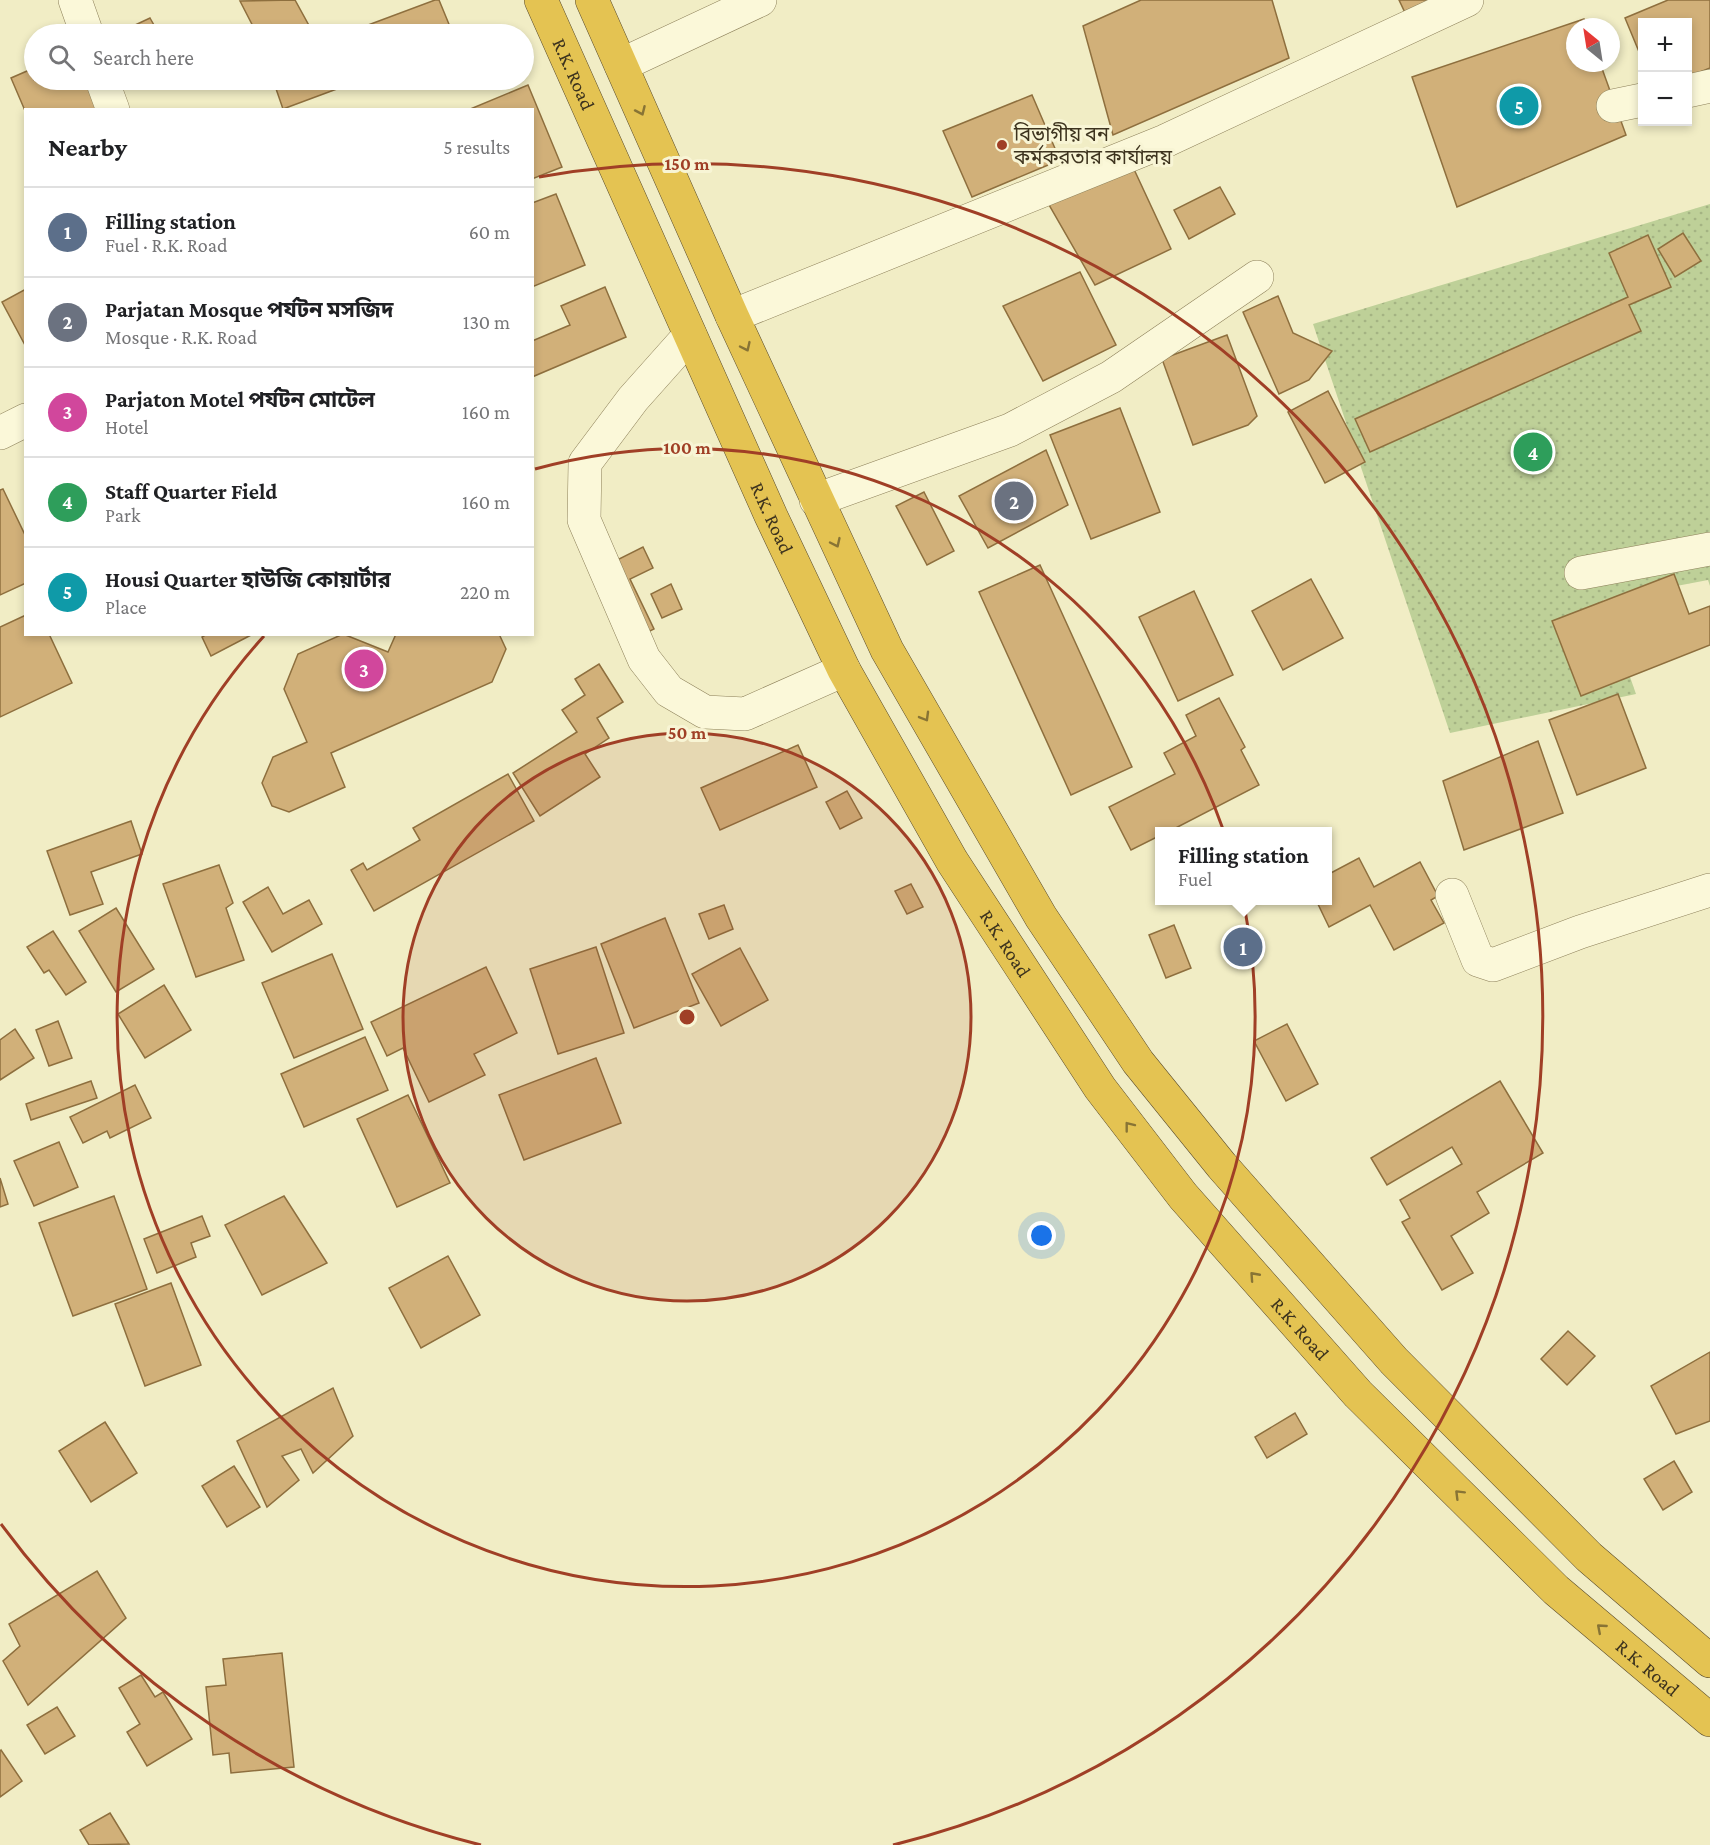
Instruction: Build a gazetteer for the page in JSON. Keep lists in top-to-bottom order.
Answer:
{
  "streets": {
    "highway": ["R.K. Road"]
  },
  "places": ["বিভাগীয় বন কর্মকরতার কার্যালয়"],
  "north": "top left",
  "page": {
    "map_buttons": ["+", "−"],
    "search": "Search here",
    "pins": [
      "5",
      "4",
      "2",
      "3",
      "1"
    ],
    "heading": ["Nearby", "5 results"],
    "list": [
      {
        "mark": "1",
        "name": "Filling station",
        "note": "Fuel · R.K. Road",
        "value": "60 m"
      },
      {
        "mark": "2",
        "name": "Parjatan Mosque পর্যটন মসজিদ",
        "note": "Mosque · R.K. Road",
        "value": "130 m"
      },
      {
        "mark": "3",
        "name": "Parjaton Motel পর্যটন মোটেল",
        "note": "Hotel",
        "value": "160 m"
      },
      {
        "mark": "4",
        "name": "Staff Quarter Field",
        "note": "Park",
        "value": "160 m"
      },
      {
        "mark": "5",
        "name": "Housi Quarter হাউজি কোয়ার্টার",
        "note": "Place",
        "value": "220 m"
      }
    ],
    "popup": ["Filling station", "Fuel"]
  },
  "rings": ["150 m", "100 m", "50 m"]
}
